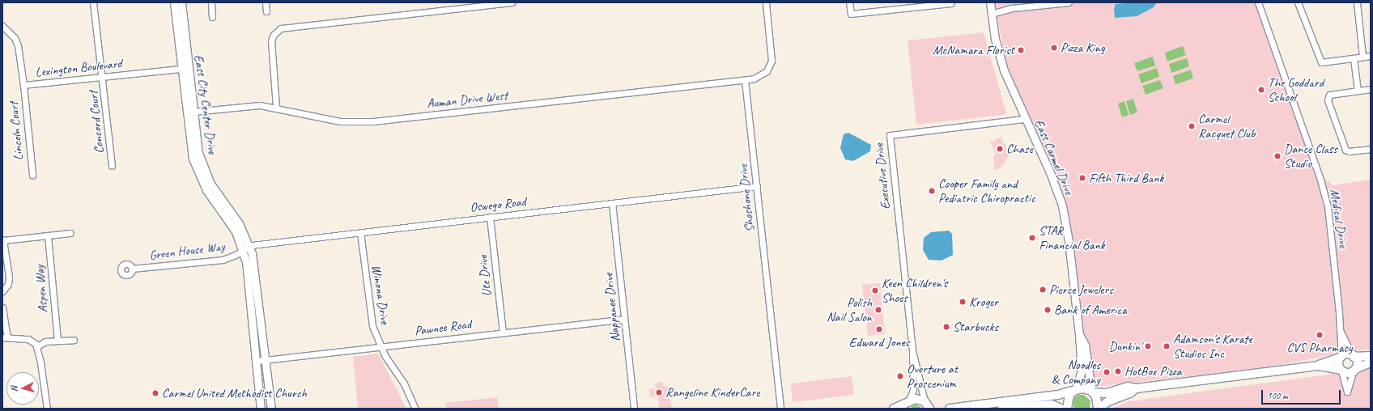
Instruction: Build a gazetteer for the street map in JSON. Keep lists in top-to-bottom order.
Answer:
{
  "streets": {
    "street": [
      "Lexington Boulevard",
      "Auman Drive West",
      "East City Center Drive",
      "Concord Court",
      "Lincoln Court",
      "East Carmel Drive",
      "Executive Drive",
      "Shoshone Drive",
      "Oswego Road",
      "Medical Drive",
      "Green House Way",
      "Ute Drive",
      "Aspen Way",
      "Winona Drive",
      "Nappanee Drive",
      "Pawnee Road"
    ]
  },
  "crossings": [
    ["Lexington Boulevard", "East City Center Drive"],
    ["Lexington Boulevard", "Concord Court"],
    ["Lexington Boulevard", "Lincoln Court"],
    ["Auman Drive West", "East City Center Drive"],
    ["Auman Drive West", "Shoshone Drive"],
    ["East City Center Drive", "Oswego Road"],
    ["East City Center Drive", "Green House Way"],
    ["East City Center Drive", "Pawnee Road"],
    ["East Carmel Drive", "Executive Drive"],
    ["Shoshone Drive", "Oswego Road"],
    ["Oswego Road", "Green House Way"],
    ["Oswego Road", "Ute Drive"],
    ["Oswego Road", "Winona Drive"],
    ["Oswego Road", "Nappanee Drive"],
    ["Ute Drive", "Pawnee Road"],
    ["Winona Drive", "Pawnee Road"],
    ["Nappanee Drive", "Pawnee Road"]
  ],
  "places": [
    "Pizza King",
    "McNamara Florist",
    "The Goddard School",
    "Carmel Racquet Club",
    "Chase",
    "Dance Class Studio",
    "Fifth Third Bank",
    "Cooper Family and Pediatric Chiropractic",
    "STAR Financial Bank",
    "Pierce Jewelers",
    "Keen Children's Shoes",
    "Kroger",
    "Polish Nail Salon",
    "Bank of America",
    "Starbucks",
    "Edward Jones",
    "CVS Pharmacy",
    "Dunkin'",
    "Adamson's Karate Studios Inc",
    "HotBox Pizza",
    "Noodles & Company",
    "Overture at Proscenium",
    "Rangeline KinderCare",
    "Carmel United Methodist Church"
  ],
  "scale_bar": "100 m",
  "north": "left"
}
